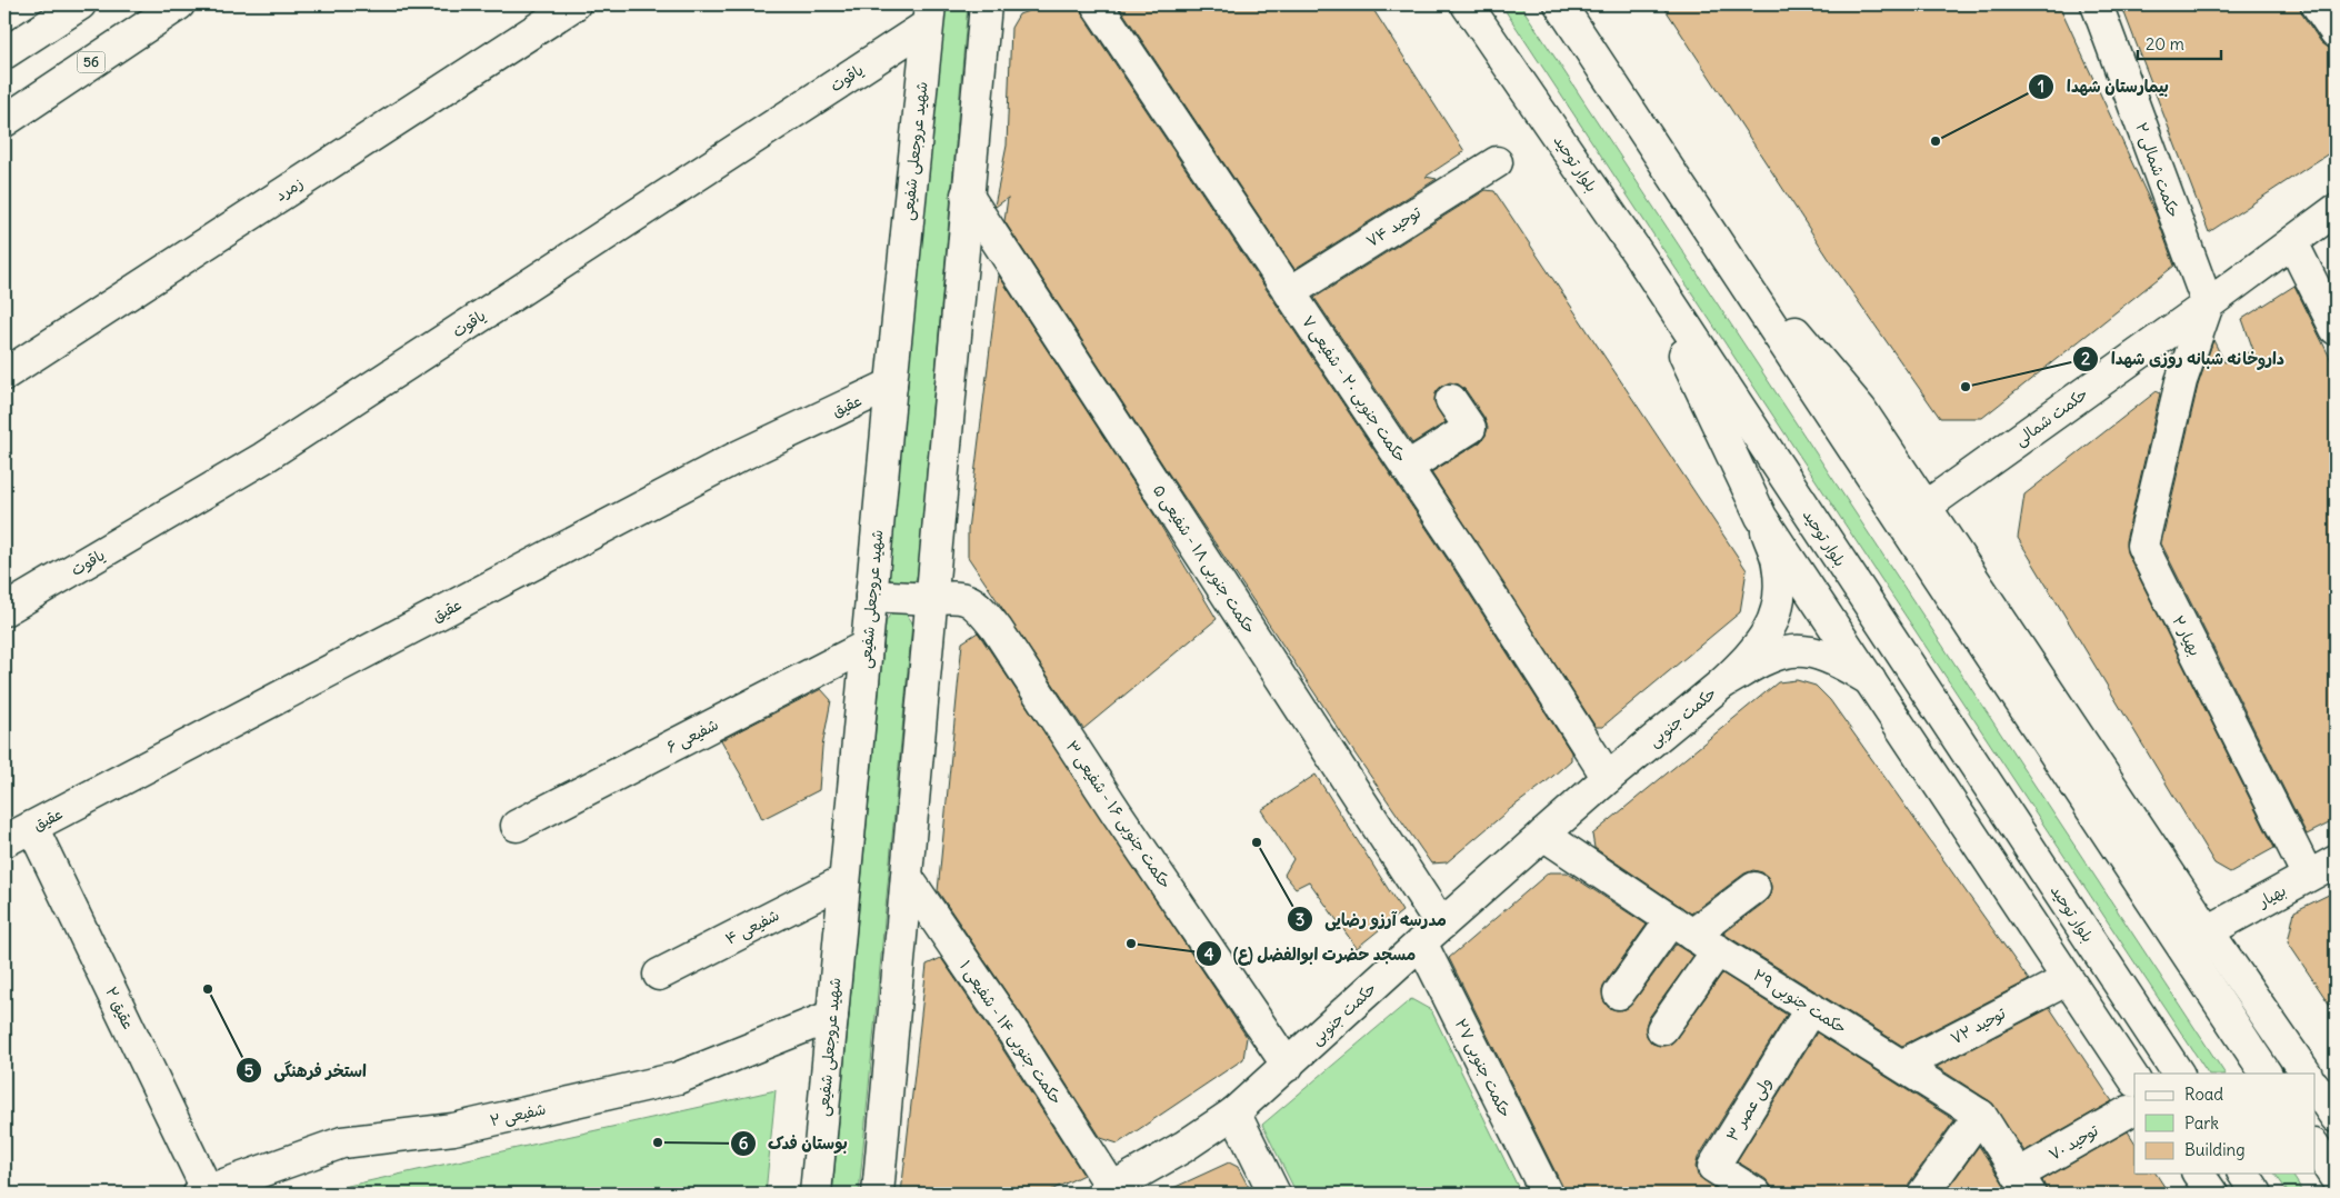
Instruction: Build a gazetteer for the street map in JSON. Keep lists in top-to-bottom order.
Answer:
{
  "streets": {
    "main road": [
      "56",
      "یاقوت",
      "شهید عروجعلی شفیعی",
      "بلوار توحید",
      "حکمت شمالی ۲",
      "زمرد",
      "توحید ۷۴",
      "حکمت جنوبی ۲۰ - شفیعی ۷",
      "عقیق",
      "حکمت شمالی",
      "حکمت جنوبی ۱۸ - شفیعی ۵",
      "بهیار ۲",
      "حکمت جنوبی",
      "شفیعی ۶",
      "حکمت جنوبی ۱۶ - شفیعی ۳",
      "بهیار",
      "شفیعی ۴",
      "حکمت جنوبی ۲۹",
      "عقیق ۲",
      "توحید ۷۲",
      "حکمت جنوبی ۱۴ - شفیعی ۱",
      "حکمت جنوبی ۲۷",
      "ولی عصر ۳",
      "شفیعی ۲",
      "توحید ۷۰"
    ]
  },
  "crossings": [
    ["یاقوت", "شهید عروجعلی شفیعی"],
    ["شهید عروجعلی شفیعی", "عقیق"],
    ["شهید عروجعلی شفیعی", "شفیعی ۶"],
    ["شهید عروجعلی شفیعی", "حکمت جنوبی ۱۶ - شفیعی ۳"],
    ["شهید عروجعلی شفیعی", "شفیعی ۴"],
    ["شهید عروجعلی شفیعی", "شفیعی ۲"],
    ["حکمت شمالی ۲", "حکمت شمالی"],
    ["حکمت شمالی ۲", "بهیار ۲"],
    ["توحید ۷۴", "حکمت جنوبی ۲۰ - شفیعی ۷"],
    ["حکمت جنوبی ۲۰ - شفیعی ۷", "حکمت جنوبی"],
    ["عقیق", "عقیق ۲"],
    ["حکمت شمالی", "بهیار ۲"],
    ["حکمت جنوبی ۱۸ - شفیعی ۵", "حکمت جنوبی"],
    ["حکمت جنوبی ۱۸ - شفیعی ۵", "حکمت جنوبی ۲۷"],
    ["بهیار ۲", "بهیار"],
    ["حکمت جنوبی", "حکمت جنوبی ۱۶ - شفیعی ۳"],
    ["حکمت جنوبی", "حکمت جنوبی ۲۹"],
    ["حکمت جنوبی", "حکمت جنوبی ۱۴ - شفیعی ۱"],
    ["حکمت جنوبی", "حکمت جنوبی ۲۷"],
    ["حکمت جنوبی ۲۹", "توحید ۷۲"],
    ["حکمت جنوبی ۲۹", "ولی عصر ۳"],
    ["حکمت جنوبی ۲۹", "توحید ۷۰"],
    ["عقیق ۲", "شفیعی ۲"]
  ],
  "places": [
    "بیمارستان شهدا",
    "داروخانه شبانه روزی شهدا",
    "مدرسه آرزو رضایی",
    "مسجد حضرت ابوالفضل (ع)",
    "استخر فرهنگی",
    "بوستان فدک"
  ],
  "legend": ["Road", "Park", "Building"],
  "scale_bar": "20 m"
}
